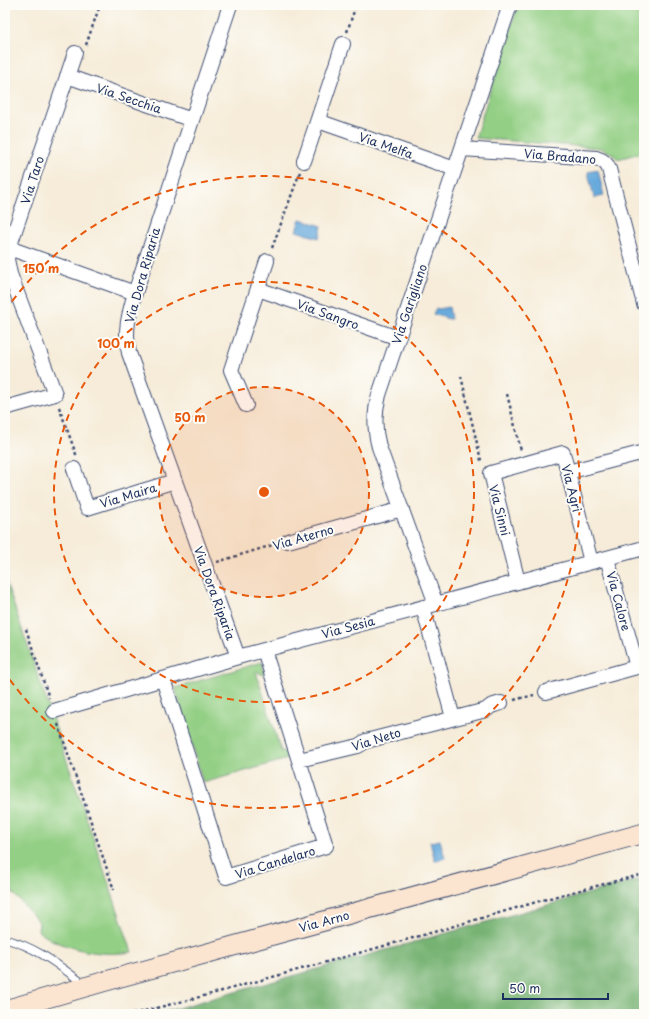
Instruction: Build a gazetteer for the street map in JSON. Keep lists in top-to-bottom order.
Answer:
{
  "streets": {
    "street": [
      "Via Secchia",
      "Via Melfa",
      "Via Bradano",
      "Via Taro",
      "Via Dora Riparia",
      "Via Garigliano",
      "Via Sangro",
      "Via Agri",
      "Via Maira",
      "Via Sinni",
      "Via Aterno",
      "Via Calore",
      "Via Sesia",
      "Via Neto",
      "Via Candelaro",
      "Via Arno"
    ]
  },
  "crossings": [
    ["Via Secchia", "Via Taro"],
    ["Via Secchia", "Via Dora Riparia"],
    ["Via Melfa", "Via Garigliano"],
    ["Via Bradano", "Via Garigliano"],
    ["Via Dora Riparia", "Via Maira"],
    ["Via Dora Riparia", "Via Aterno"],
    ["Via Dora Riparia", "Via Sesia"],
    ["Via Garigliano", "Via Sangro"],
    ["Via Garigliano", "Via Aterno"],
    ["Via Garigliano", "Via Sesia"],
    ["Via Agri", "Via Sinni"],
    ["Via Agri", "Via Sesia"],
    ["Via Sinni", "Via Sesia"],
    ["Via Calore", "Via Sesia"],
    ["Via Sesia", "Via Candelaro"],
    ["Via Neto", "Via Candelaro"]
  ],
  "scale_bar": "50 m",
  "rings": ["150 m", "100 m", "50 m"]
}
